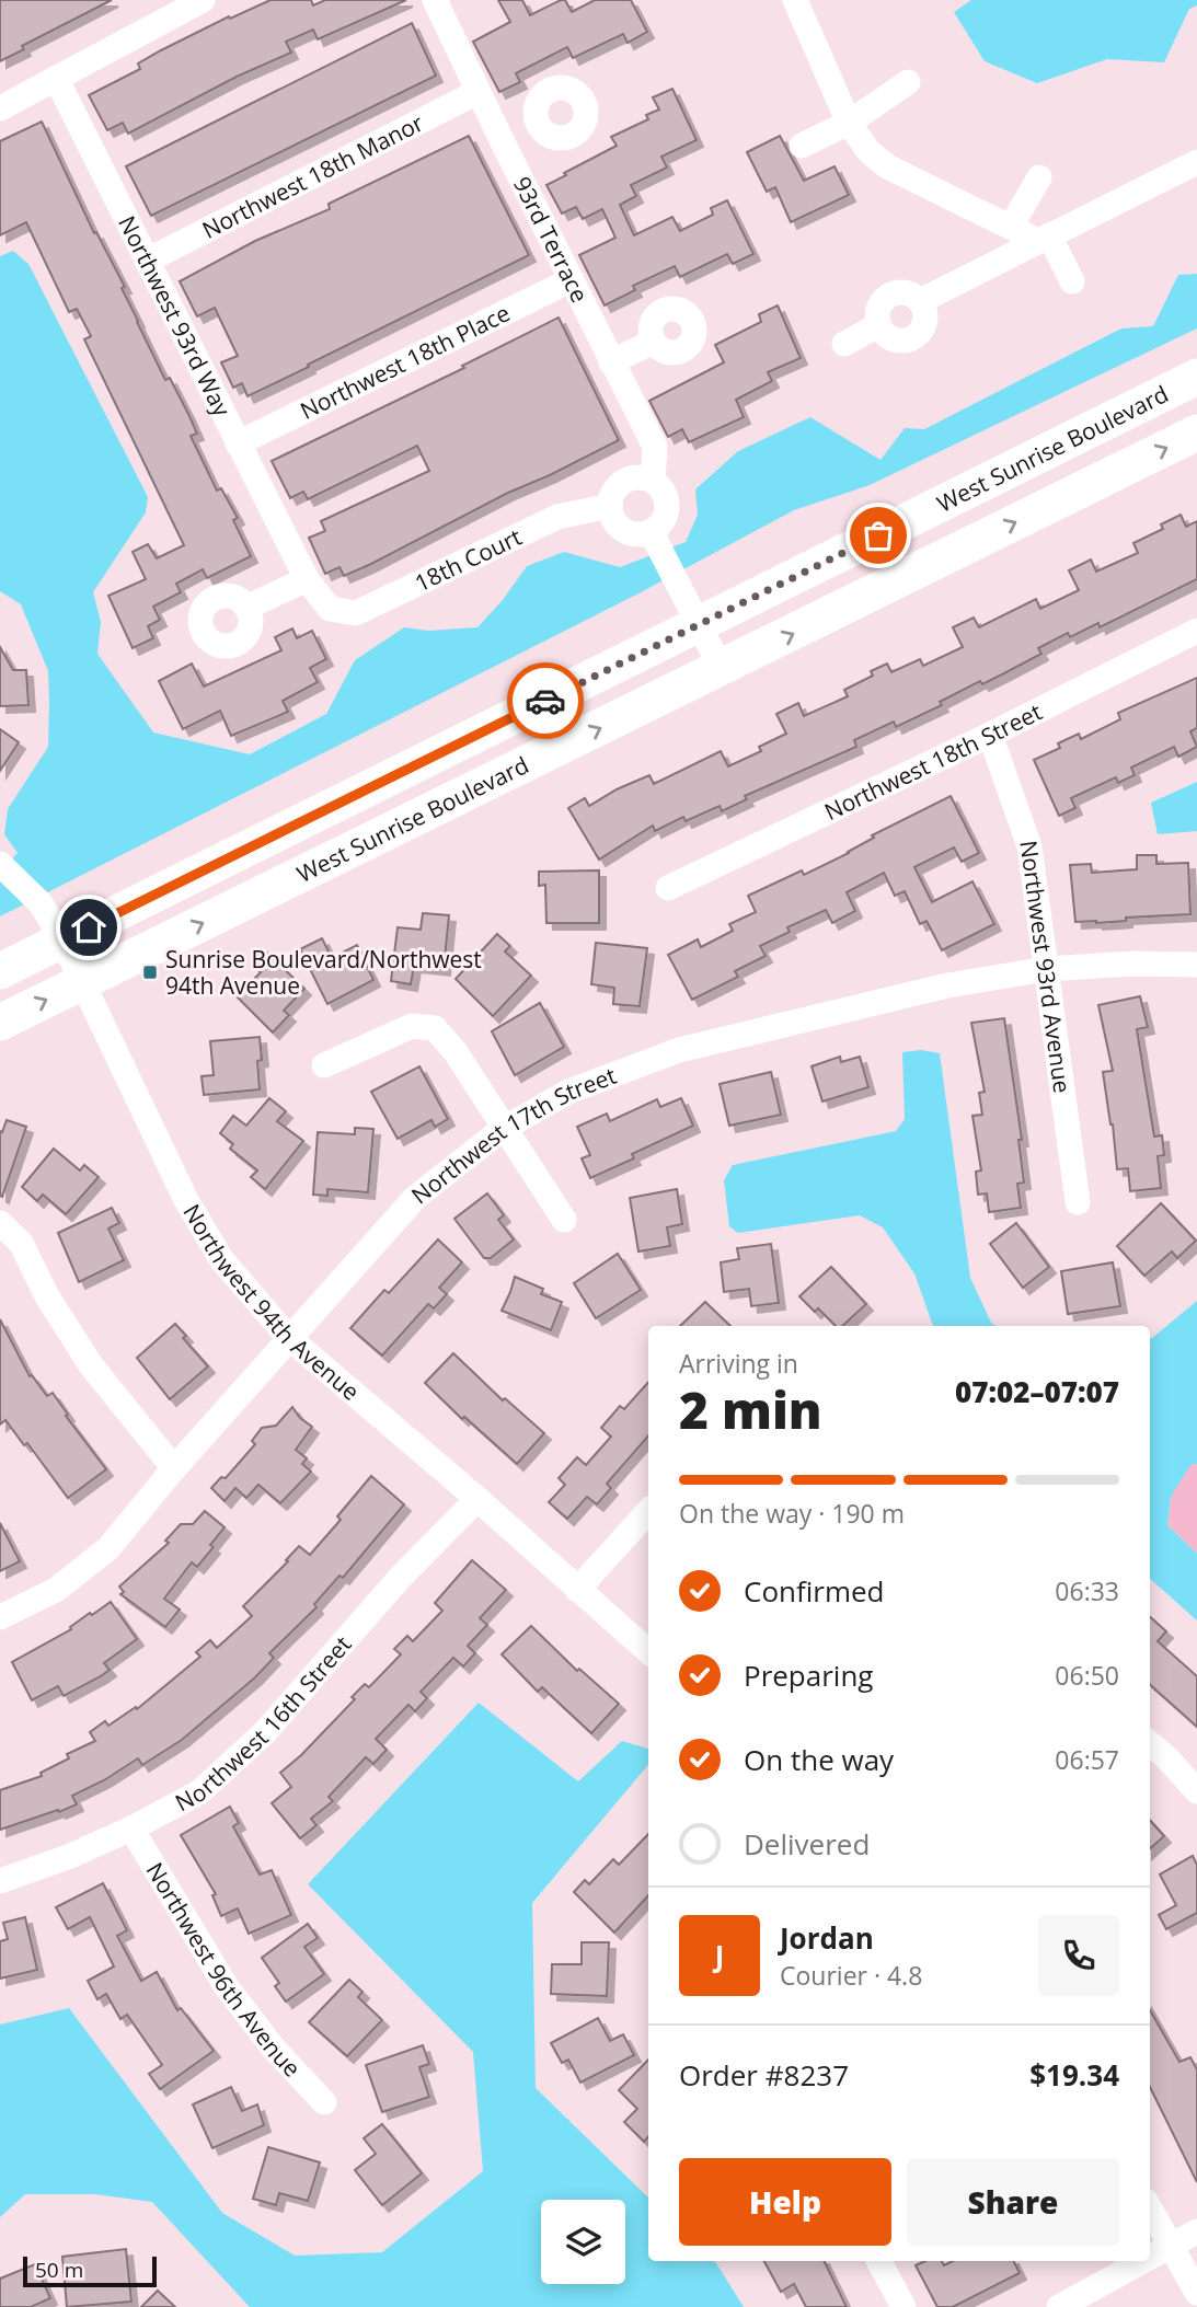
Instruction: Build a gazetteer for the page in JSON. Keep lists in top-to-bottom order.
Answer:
{
  "streets": {
    "highway": ["West Sunrise Boulevard"],
    "street": [
      "Northwest 18th Manor",
      "93rd Terrace",
      "Northwest 93rd Way",
      "Northwest 18th Place",
      "18th Court",
      "Northwest 18th Street",
      "Northwest 93rd Avenue",
      "Northwest 17th Street",
      "Northwest 94th Avenue",
      "Northwest 16th Street",
      "Northwest 96th Avenue"
    ]
  },
  "crossings": [
    ["Northwest 18th Manor", "93rd Terrace"],
    ["Northwest 18th Manor", "Northwest 93rd Way"],
    ["93rd Terrace", "Northwest 18th Place"],
    ["93rd Terrace", "18th Court"],
    ["Northwest 93rd Way", "Northwest 18th Place"],
    ["Northwest 93rd Way", "18th Court"],
    ["West Sunrise Boulevard", "Northwest 94th Avenue"],
    ["Northwest 18th Street", "Northwest 93rd Avenue"],
    ["Northwest 93rd Avenue", "Northwest 17th Street"],
    ["Northwest 17th Street", "Northwest 94th Avenue"],
    ["Northwest 94th Avenue", "Northwest 16th Street"],
    ["Northwest 16th Street", "Northwest 96th Avenue"]
  ],
  "places": {
    "transit": ["Sunrise Boulevard/Northwest 94th Avenue"]
  },
  "scale_bar": "50 m",
  "page": {
    "heading": ["2 min", "Arriving in", "07:02–07:07"],
    "panel": [
      "Jordan",
      "Courier · 4.8",
      "Order #8237",
      "$19.34"
    ],
    "bar": "On the way · 190 m",
    "list": [
      ["Confirmed", "06:33"],
      ["Preparing", "06:50"],
      ["On the way", "06:57"],
      "Delivered"
    ],
    "round": "J",
    "buttons": ["Help", "Share"],
    "scale": "50 m"
  }
}
